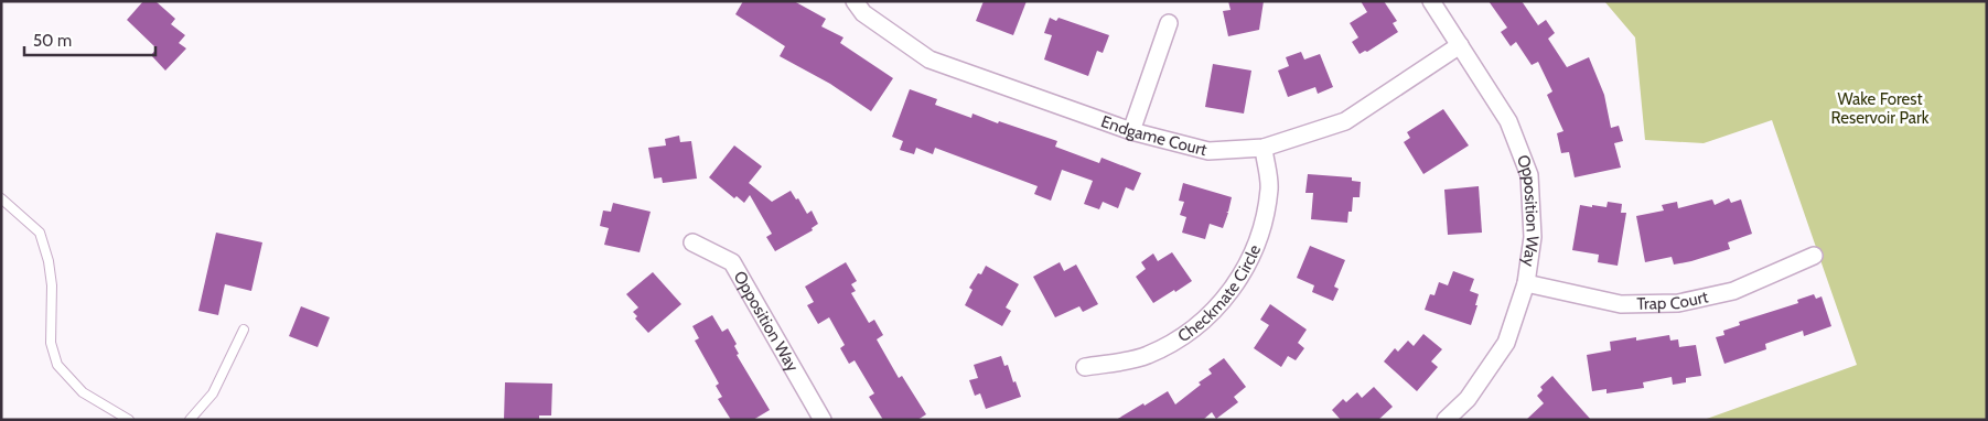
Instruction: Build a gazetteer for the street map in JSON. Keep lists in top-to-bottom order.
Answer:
{
  "streets": {
    "street": [
      "Endgame Court",
      "Opposition Way",
      "Checkmate Circle",
      "Trap Court"
    ]
  },
  "crossings": [
    ["Endgame Court", "Opposition Way"],
    ["Endgame Court", "Checkmate Circle"],
    ["Opposition Way", "Trap Court"]
  ],
  "parks": ["Wake Forest Reservoir Park"],
  "scale_bar": "50 m"
}
